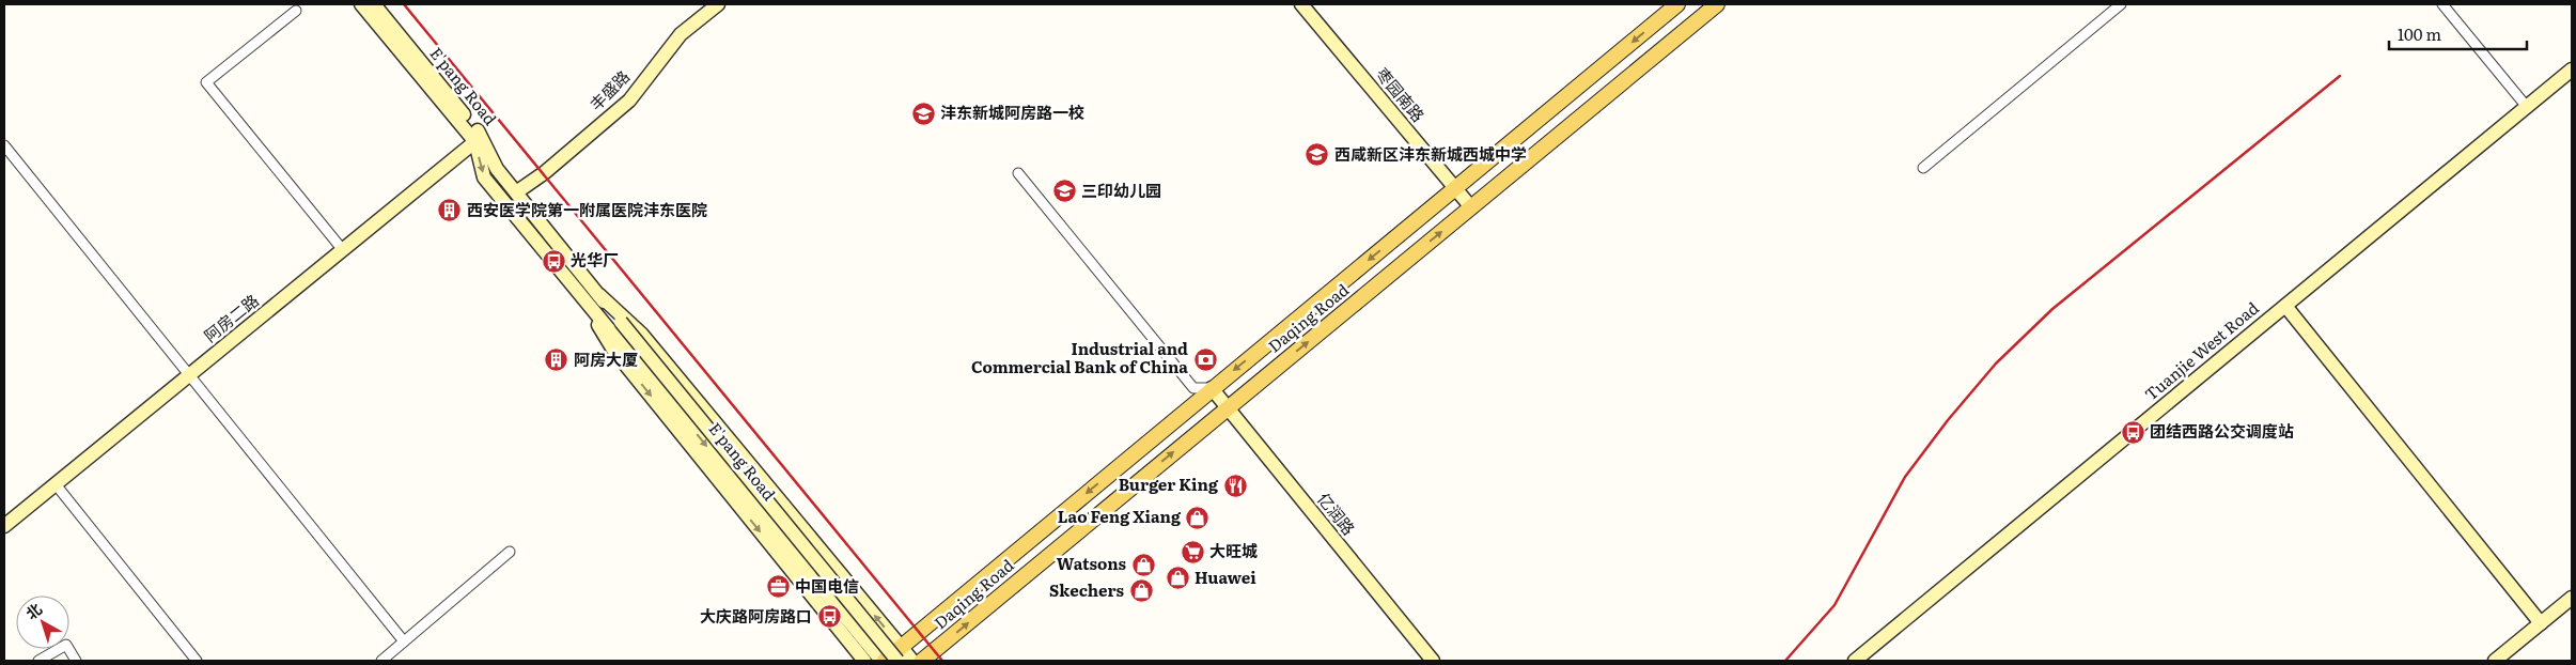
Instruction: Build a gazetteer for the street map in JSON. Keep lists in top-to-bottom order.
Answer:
{
  "streets": {
    "main road": ["Daqing Road"],
    "street": [
      "E'pang Road",
      "丰盛路",
      "枣园南路",
      "阿房二路",
      "Tuanjie West Road",
      "亿润路"
    ]
  },
  "crossings": [
    ["E'pang Road", "丰盛路"],
    ["E'pang Road", "阿房二路"],
    ["E'pang Road", "Daqing Road"],
    ["枣园南路", "Daqing Road"],
    ["Daqing Road", "亿润路"]
  ],
  "places": {
    "school or university": ["沣东新城阿房路一校", "西咸新区沣东新城西城中学", "三印幼儿园"],
    "building": ["西安医学院第一附属医院沣东医院", "阿房大厦"],
    "bus stop": ["光华厂", "团结西路公交调度站", "大庆路阿房路口"],
    "bank": ["Industrial and Commercial Bank of China"],
    "restaurant": ["Burger King"],
    "shop": [
      "Lao Feng Xiang",
      "Watsons",
      "Huawei",
      "Skechers"
    ],
    "supermarket": ["大旺城"],
    "office": ["中国电信"]
  },
  "scale_bar": "100 m",
  "north": "top left"
}
